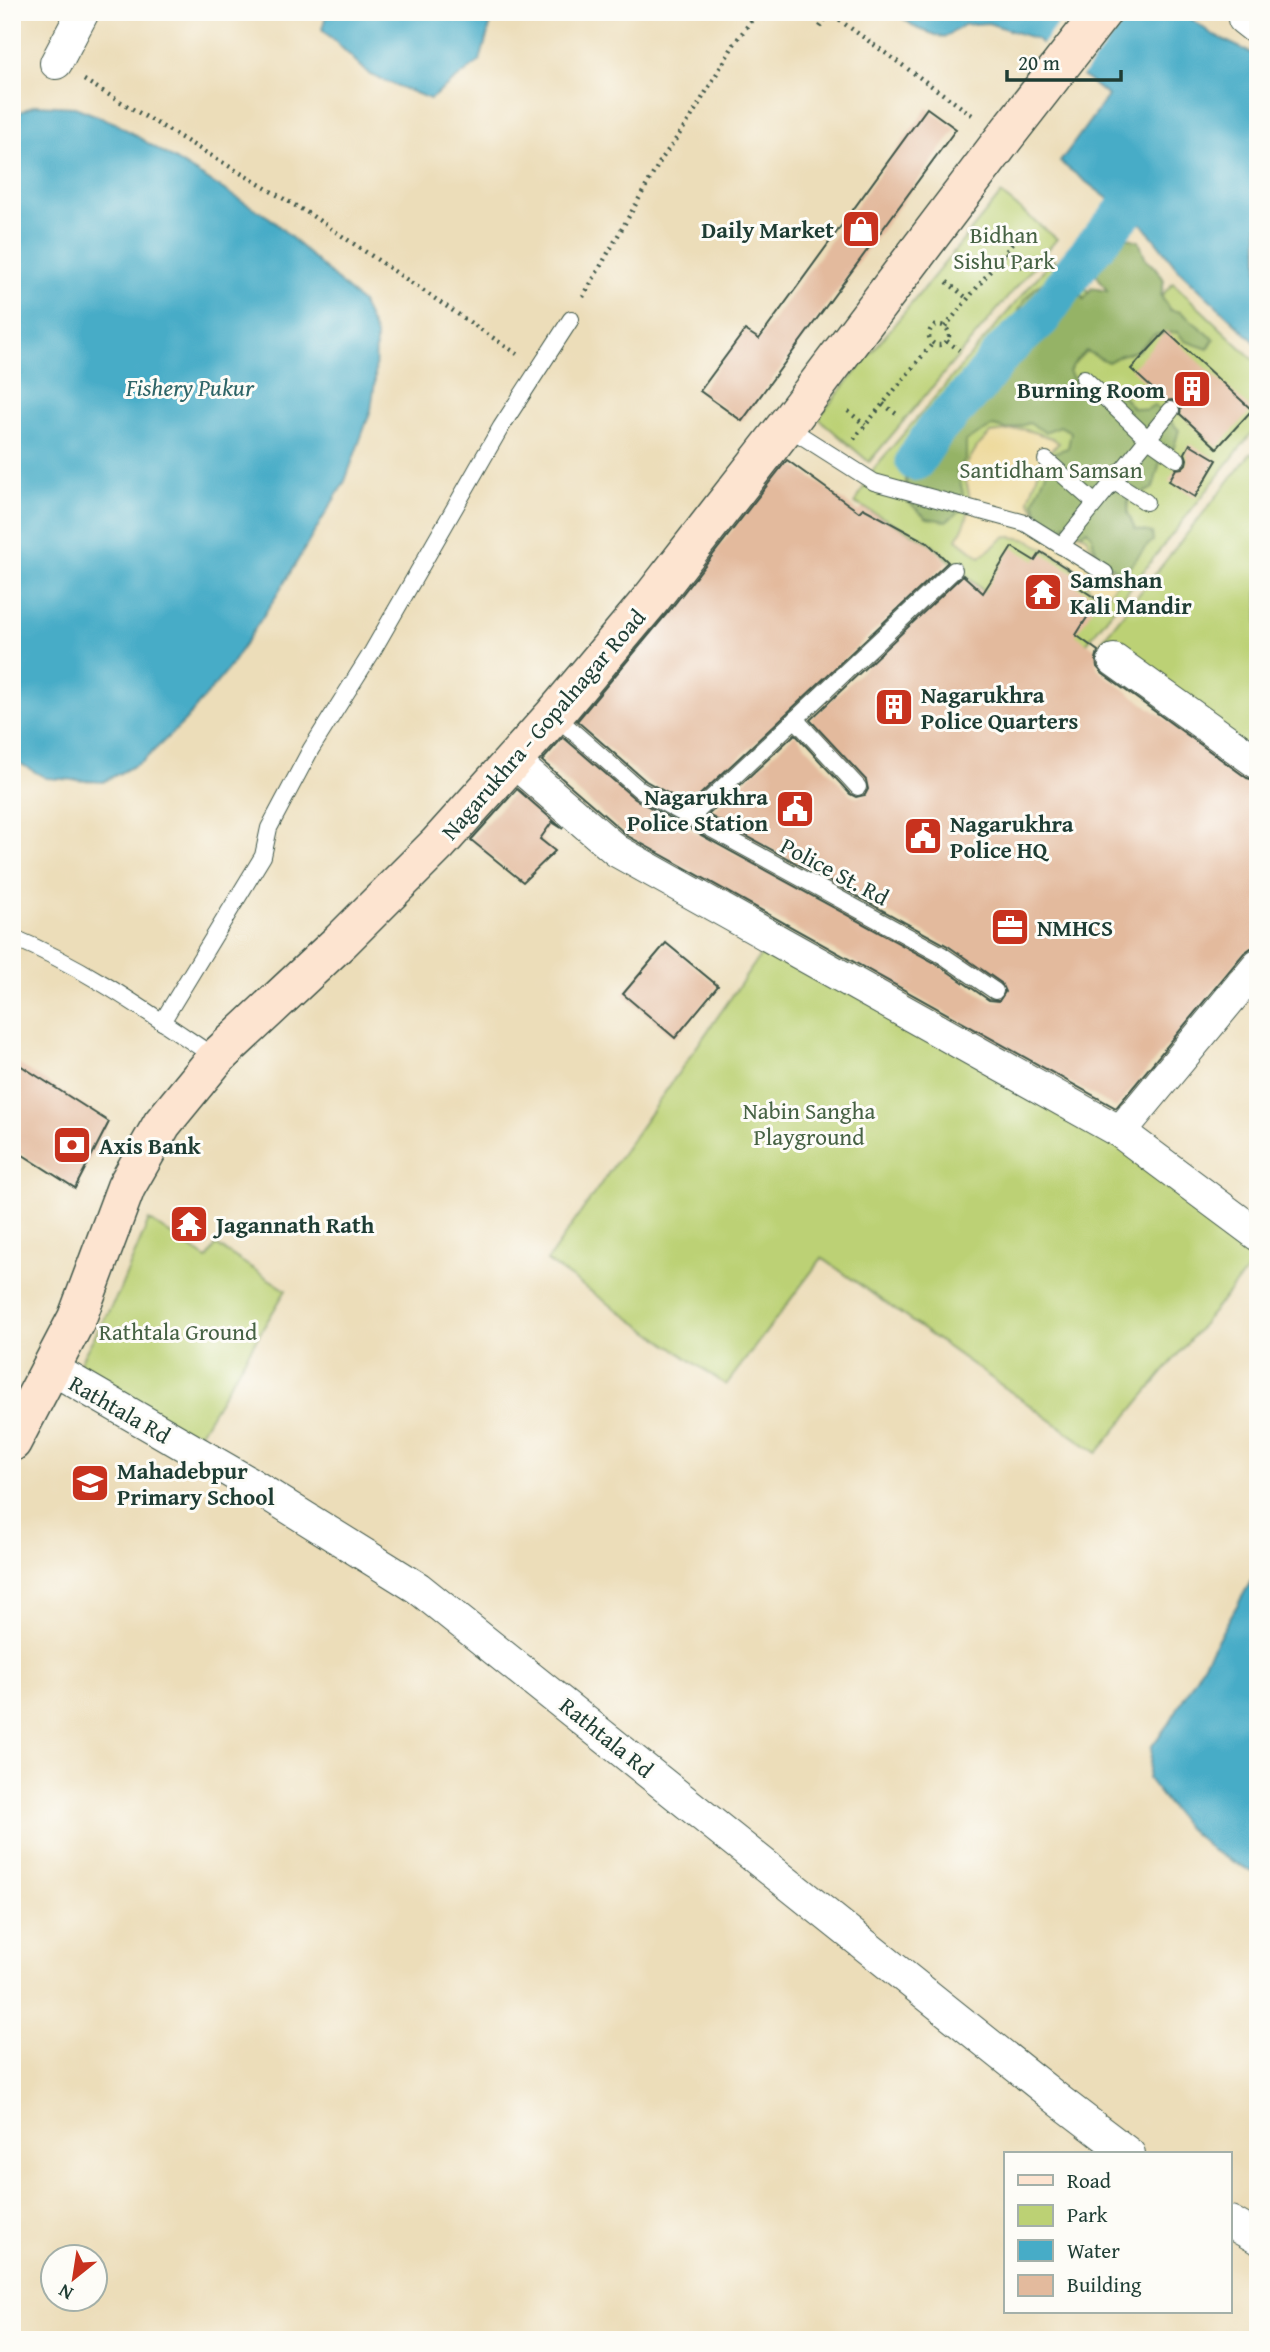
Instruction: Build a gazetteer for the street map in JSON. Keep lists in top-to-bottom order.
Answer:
{
  "streets": {
    "main road": ["Nagarukhra - Gopalnagar Road"],
    "street": ["Rathtala Rd"],
    "lane": ["Police St. Rd"]
  },
  "crossings": [
    ["Nagarukhra - Gopalnagar Road", "Police St. Rd"],
    ["Nagarukhra - Gopalnagar Road", "Rathtala Rd"]
  ],
  "water": ["Fishery Pukur"],
  "parks": [
    "Bidhan Sishu Park",
    "Santidham Samsan",
    "Nabin Sangha Playground",
    "Rathtala Ground"
  ],
  "places": {
    "shop": ["Daily Market"],
    "building": ["Burning Room", "Nagarukhra Police Quarters"],
    "temple": ["Samshan Kali Mandir", "Jagannath Rath"],
    "public building": ["Nagarukhra Police Station", "Nagarukhra Police HQ"],
    "office": ["NMHCS"],
    "bank": ["Axis Bank"],
    "school or university": ["Mahadebpur Primary School"]
  },
  "legend": [
    "Road",
    "Park",
    "Water",
    "Building"
  ],
  "scale_bar": "20 m",
  "north": "bottom left"
}
